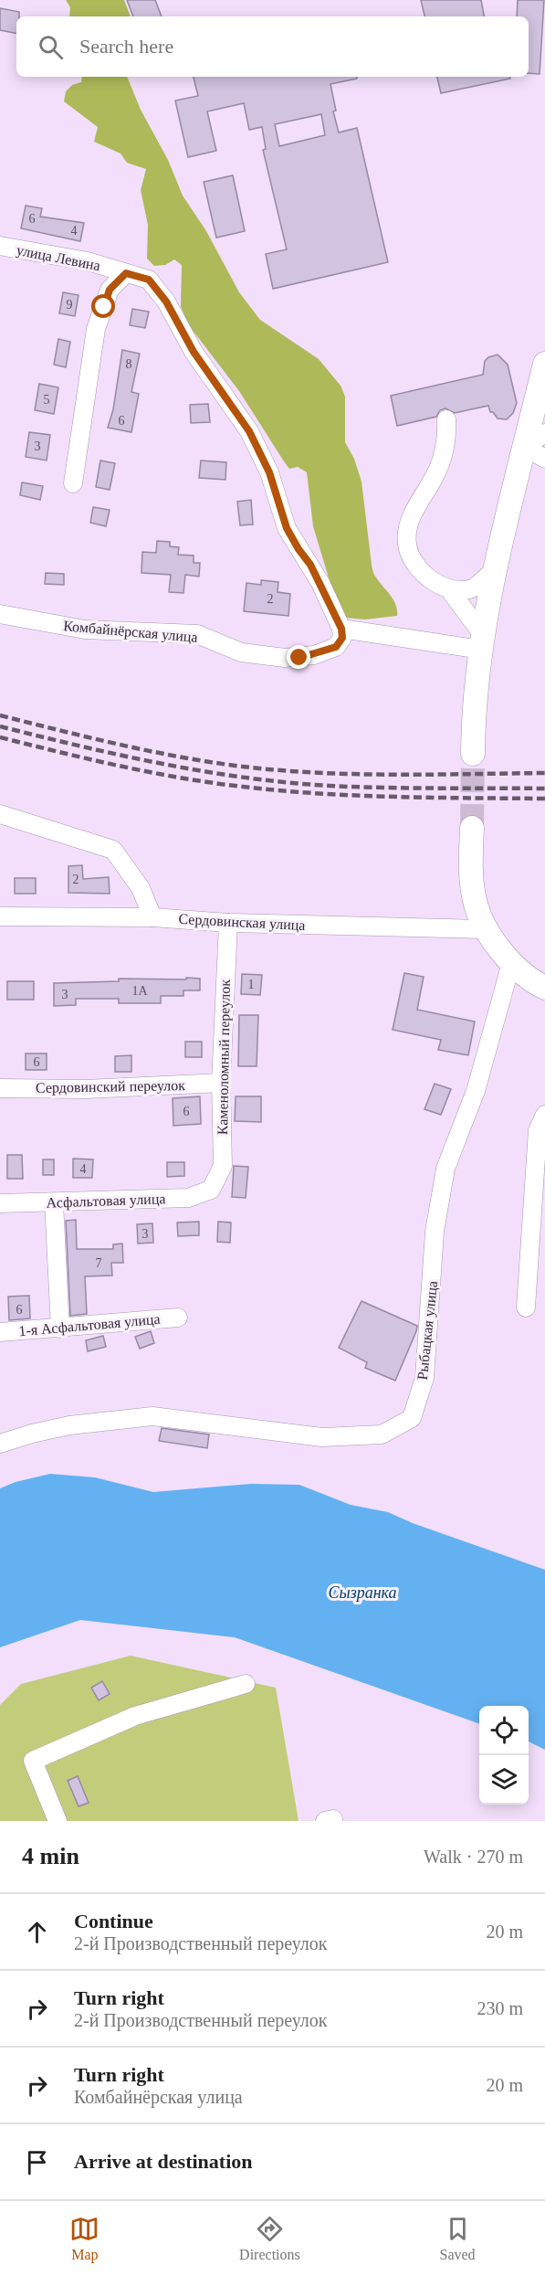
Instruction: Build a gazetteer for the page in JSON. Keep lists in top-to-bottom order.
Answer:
{
  "streets": {
    "street": [
      "улица Левина",
      "Комбайнёрская улица",
      "Сердовинская улица",
      "Каменоломный переулок",
      "Сердовинский переулок",
      "Асфальтовая улица",
      "1-я Асфальтовая улица",
      "Рыбацкая улица"
    ]
  },
  "crossings": [
    ["улица Левина", "Комбайнёрская улица"],
    ["Сердовинская улица", "Каменоломный переулок"],
    ["Каменоломный переулок", "Сердовинский переулок"],
    ["Каменоломный переулок", "Асфальтовая улица"]
  ],
  "water": ["Сызранка"],
  "house_numbers": [
    "6",
    "4",
    "9",
    "8",
    "5",
    "6",
    "3",
    "2",
    "2",
    "1",
    "1А",
    "3",
    "6",
    "6",
    "4",
    "3",
    "7",
    "6"
  ],
  "page": {
    "search": "Search here",
    "heading": ["4 min", "Walk · 270 m"],
    "list": [
      ["Continue", "2-й Производственный переулок", "20 m"],
      ["Turn right", "2-й Производственный переулок", "230 m"],
      ["Turn right", "Комбайнёрская улица", "20 m"],
      "Arrive at destination"
    ],
    "nav": ["Map", "Directions", "Saved"]
  }
}
